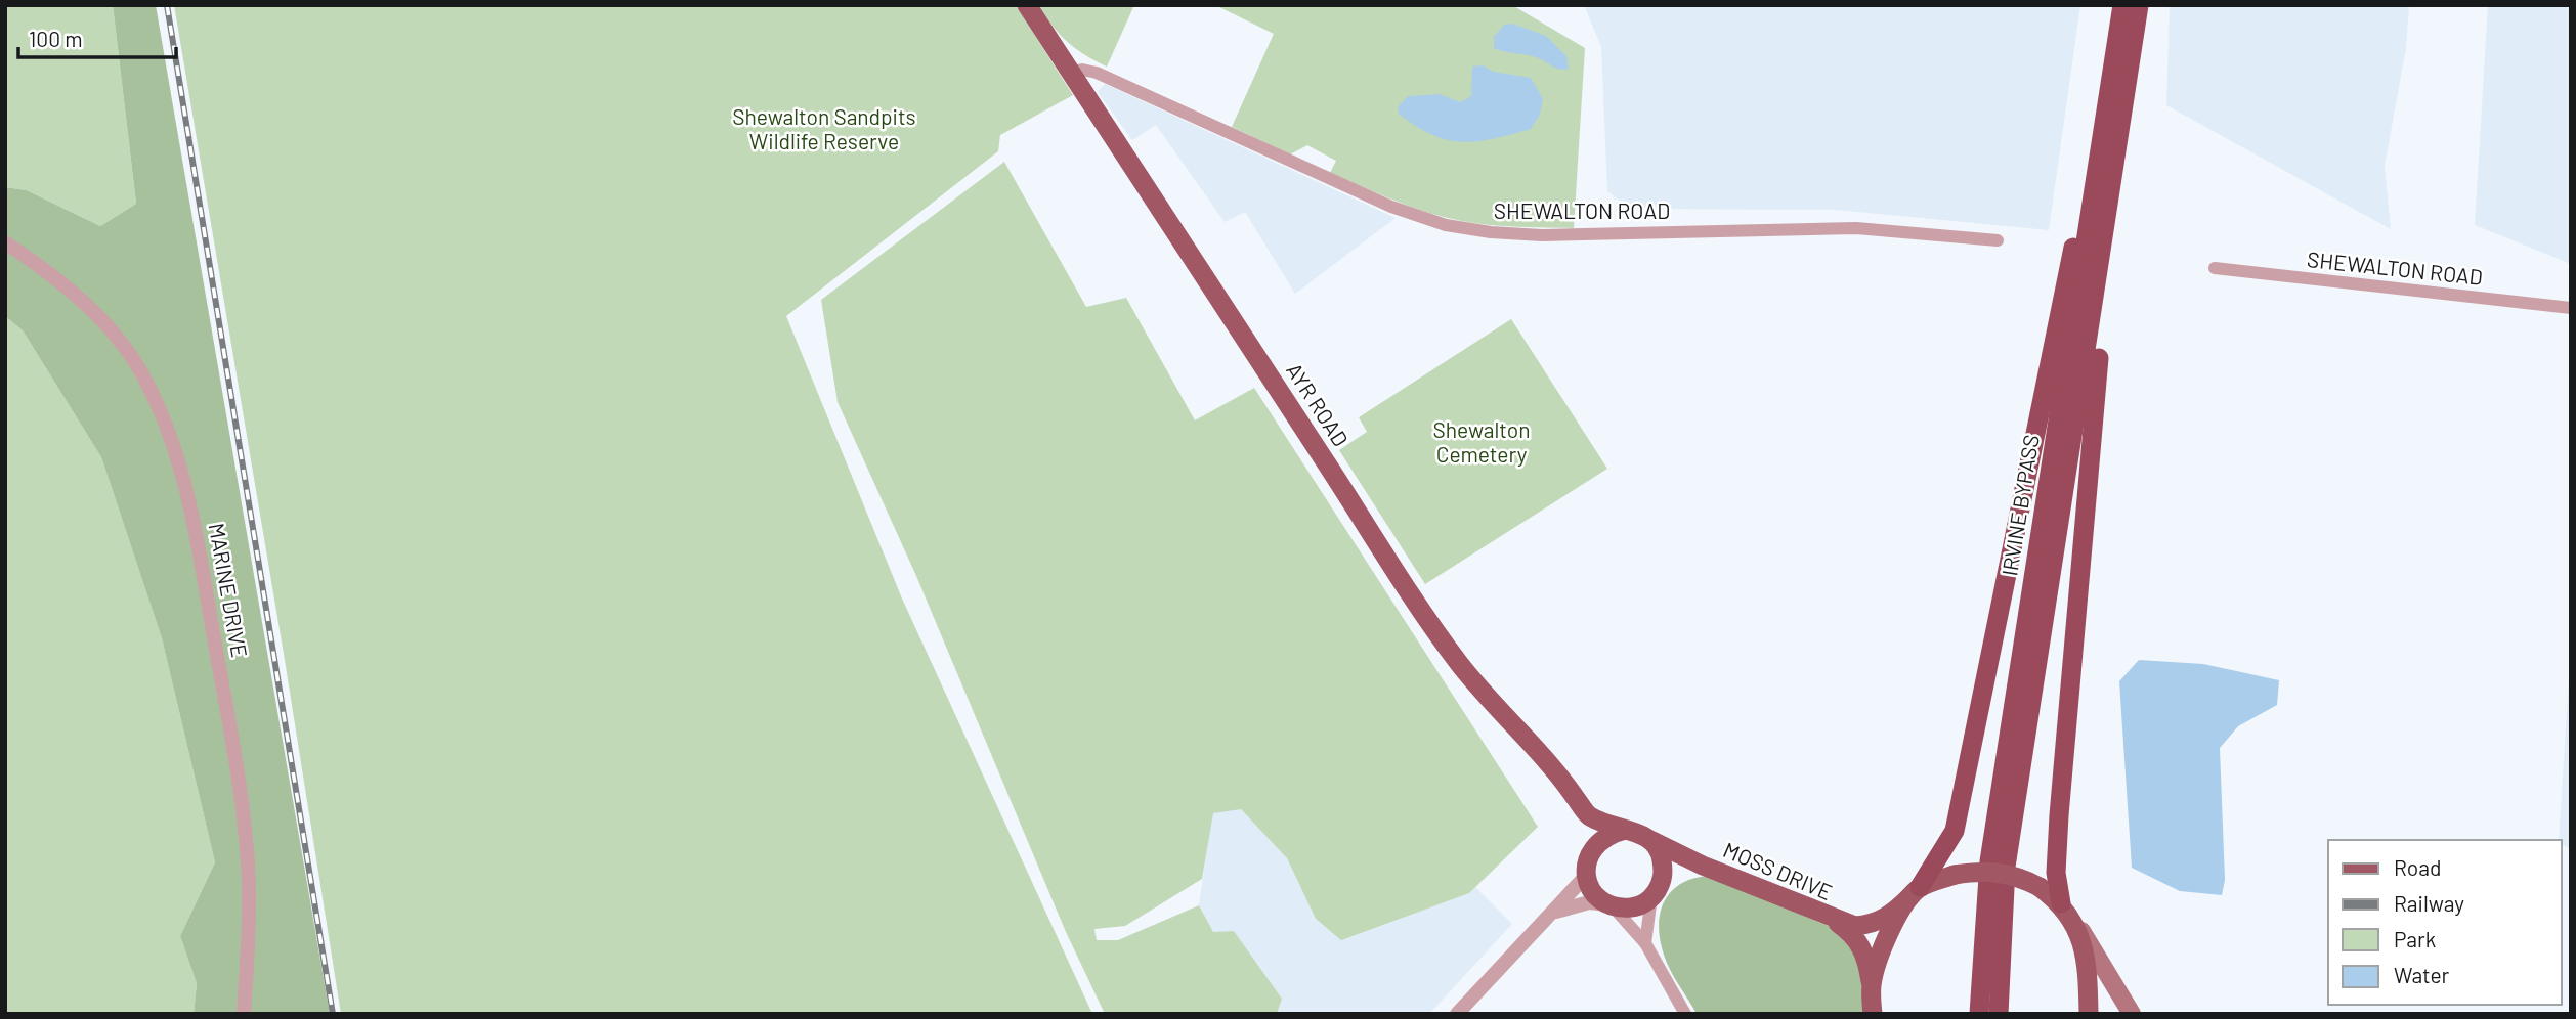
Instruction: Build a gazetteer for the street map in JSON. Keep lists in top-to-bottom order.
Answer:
{
  "streets": {
    "highway": ["IRVINE BYPASS"],
    "main road": ["AYR ROAD", "MOSS DRIVE"],
    "street": ["SHEWALTON ROAD", "MARINE DRIVE"]
  },
  "crossings": [
    ["SHEWALTON ROAD", "AYR ROAD"]
  ],
  "parks": ["Shewalton Sandpits Wildlife Reserve", "Shewalton Cemetery"],
  "legend": [
    "Road",
    "Railway",
    "Park",
    "Water"
  ],
  "scale_bar": "100 m"
}
